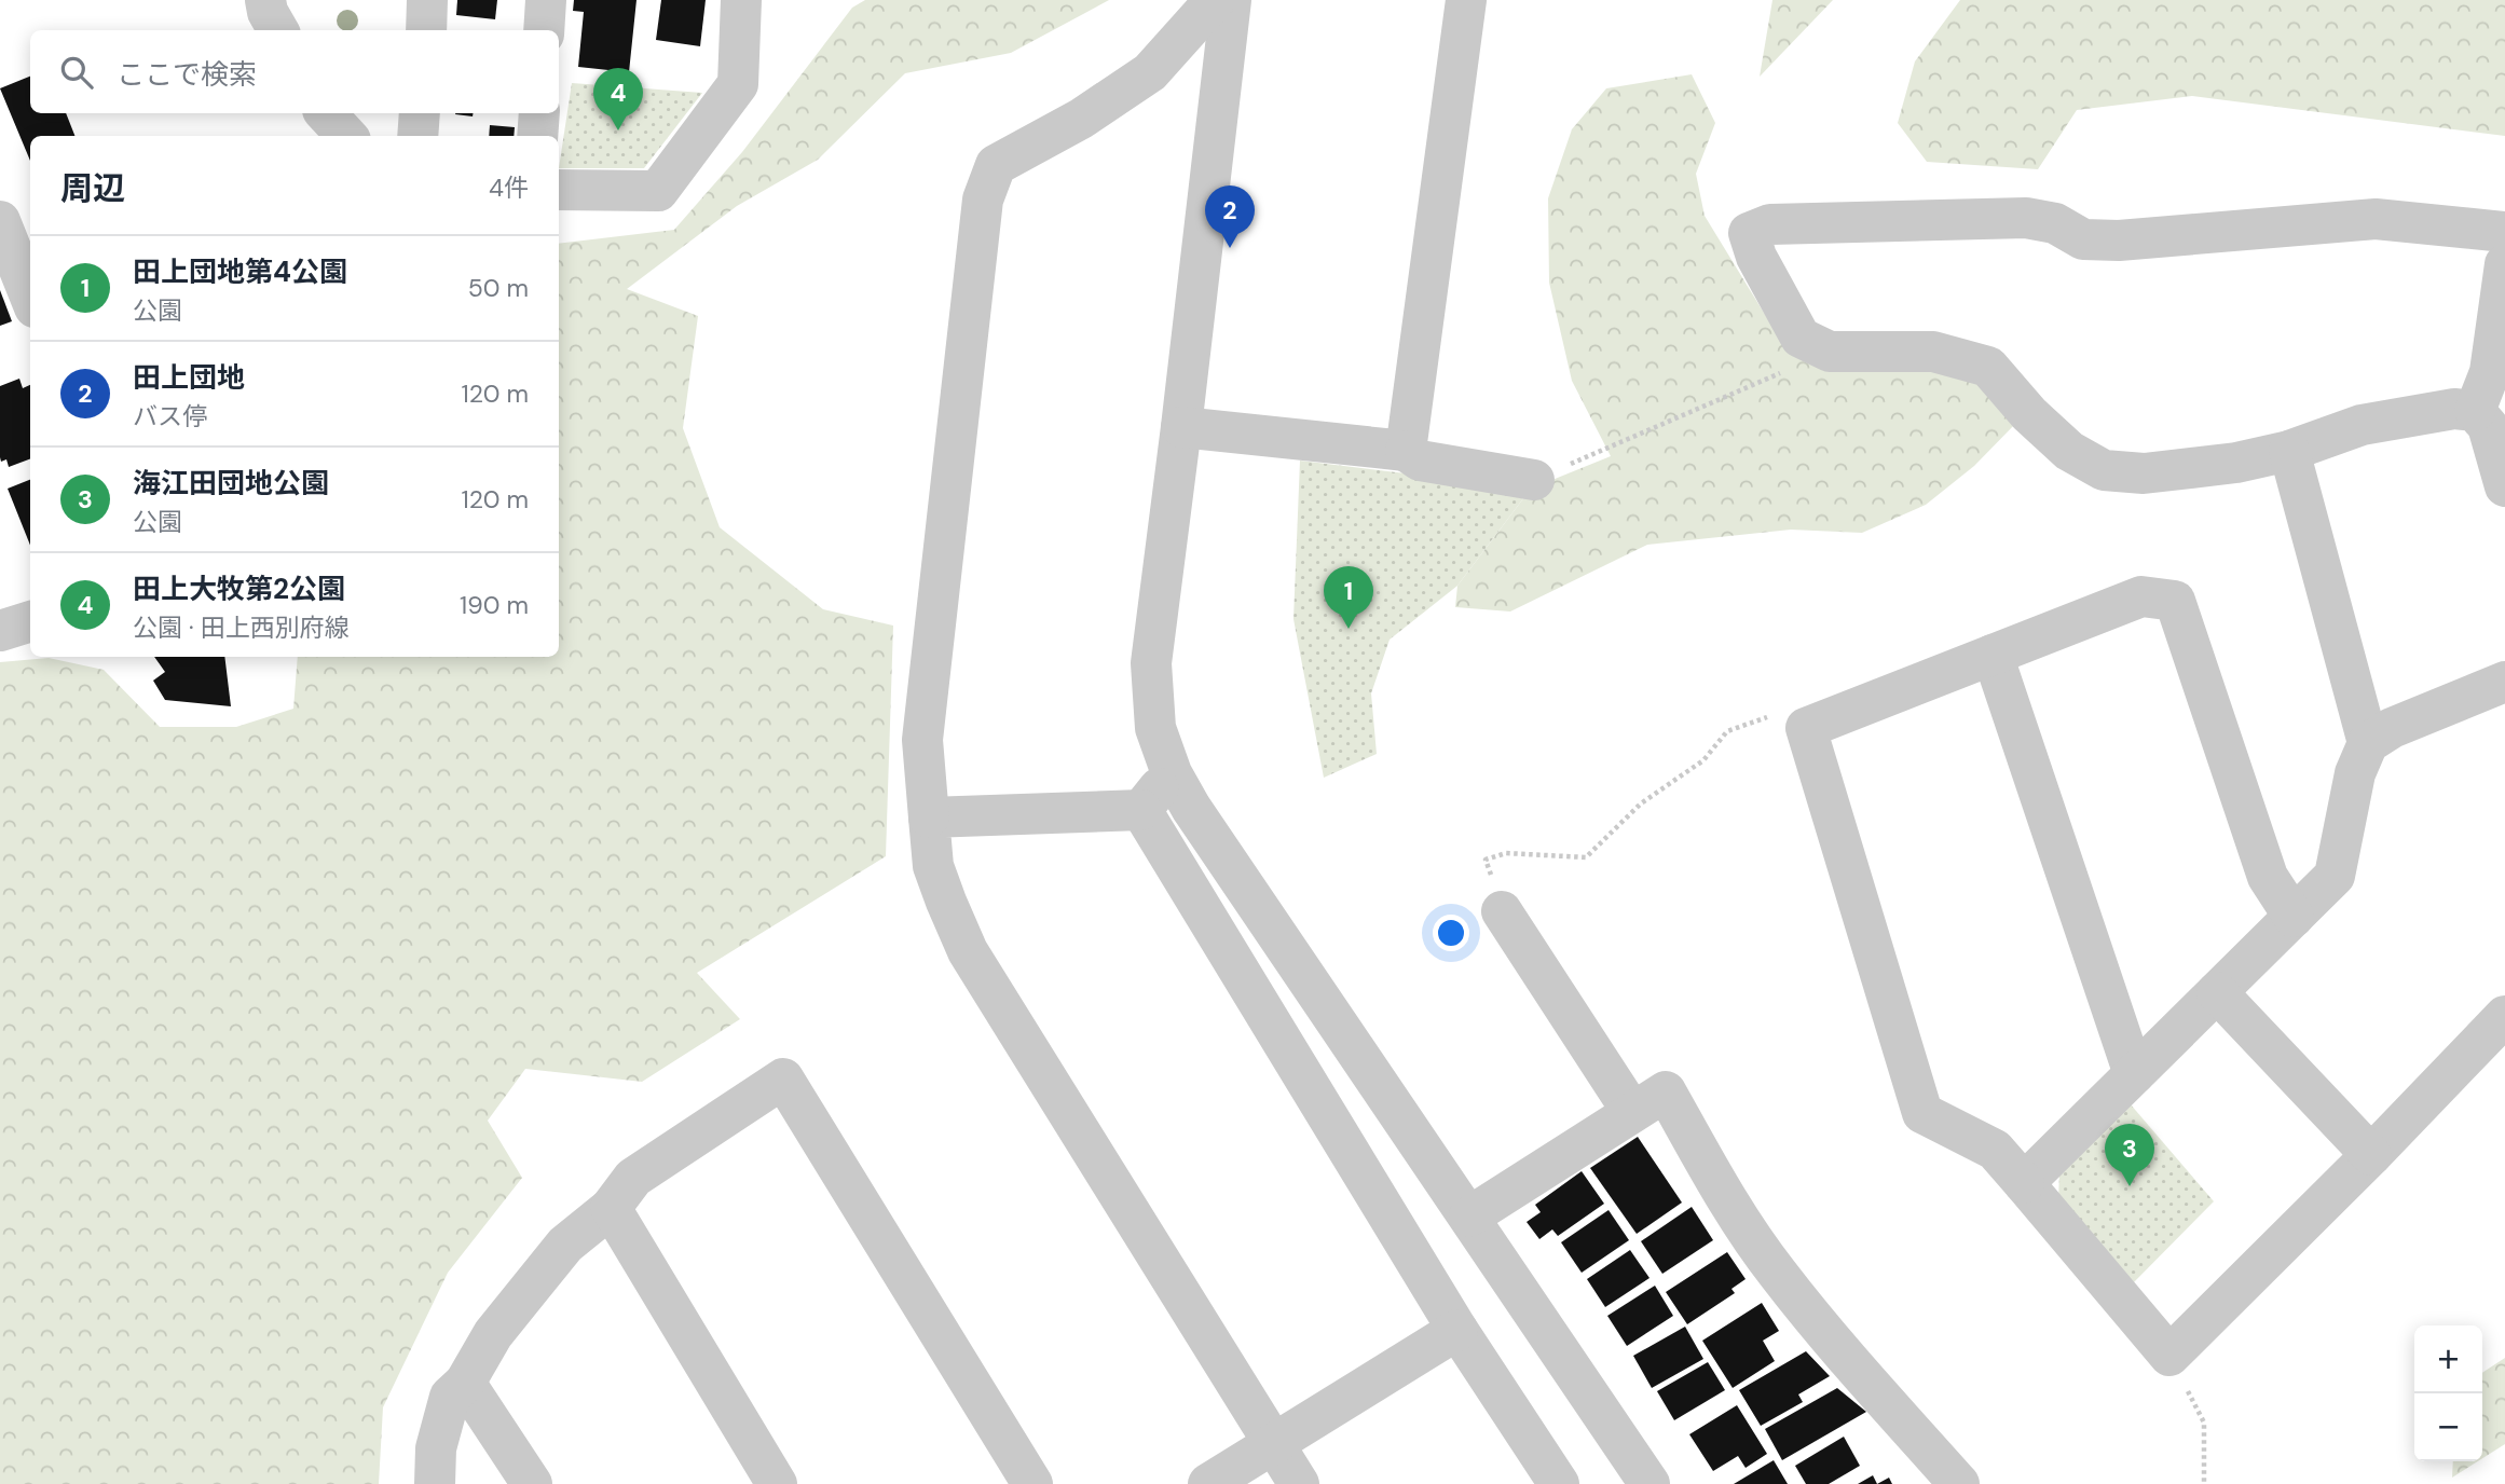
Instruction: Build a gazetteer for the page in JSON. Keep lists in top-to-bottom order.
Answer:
{
  "page": {
    "search": "ここで検索",
    "pins": [
      "4",
      "2",
      "1",
      "3"
    ],
    "heading": ["周辺", "4件"],
    "list": [
      {
        "mark": "1",
        "name": "田上団地第4公園",
        "note": "公園",
        "value": "50 m"
      },
      {
        "mark": "2",
        "name": "田上団地",
        "note": "バス停",
        "value": "120 m"
      },
      {
        "mark": "3",
        "name": "海江田団地公園",
        "note": "公園",
        "value": "120 m"
      },
      {
        "mark": "4",
        "name": "田上大牧第2公園",
        "note": "公園 · 田上西別府線",
        "value": "190 m"
      }
    ],
    "map_buttons": ["+", "−"]
  }
}
